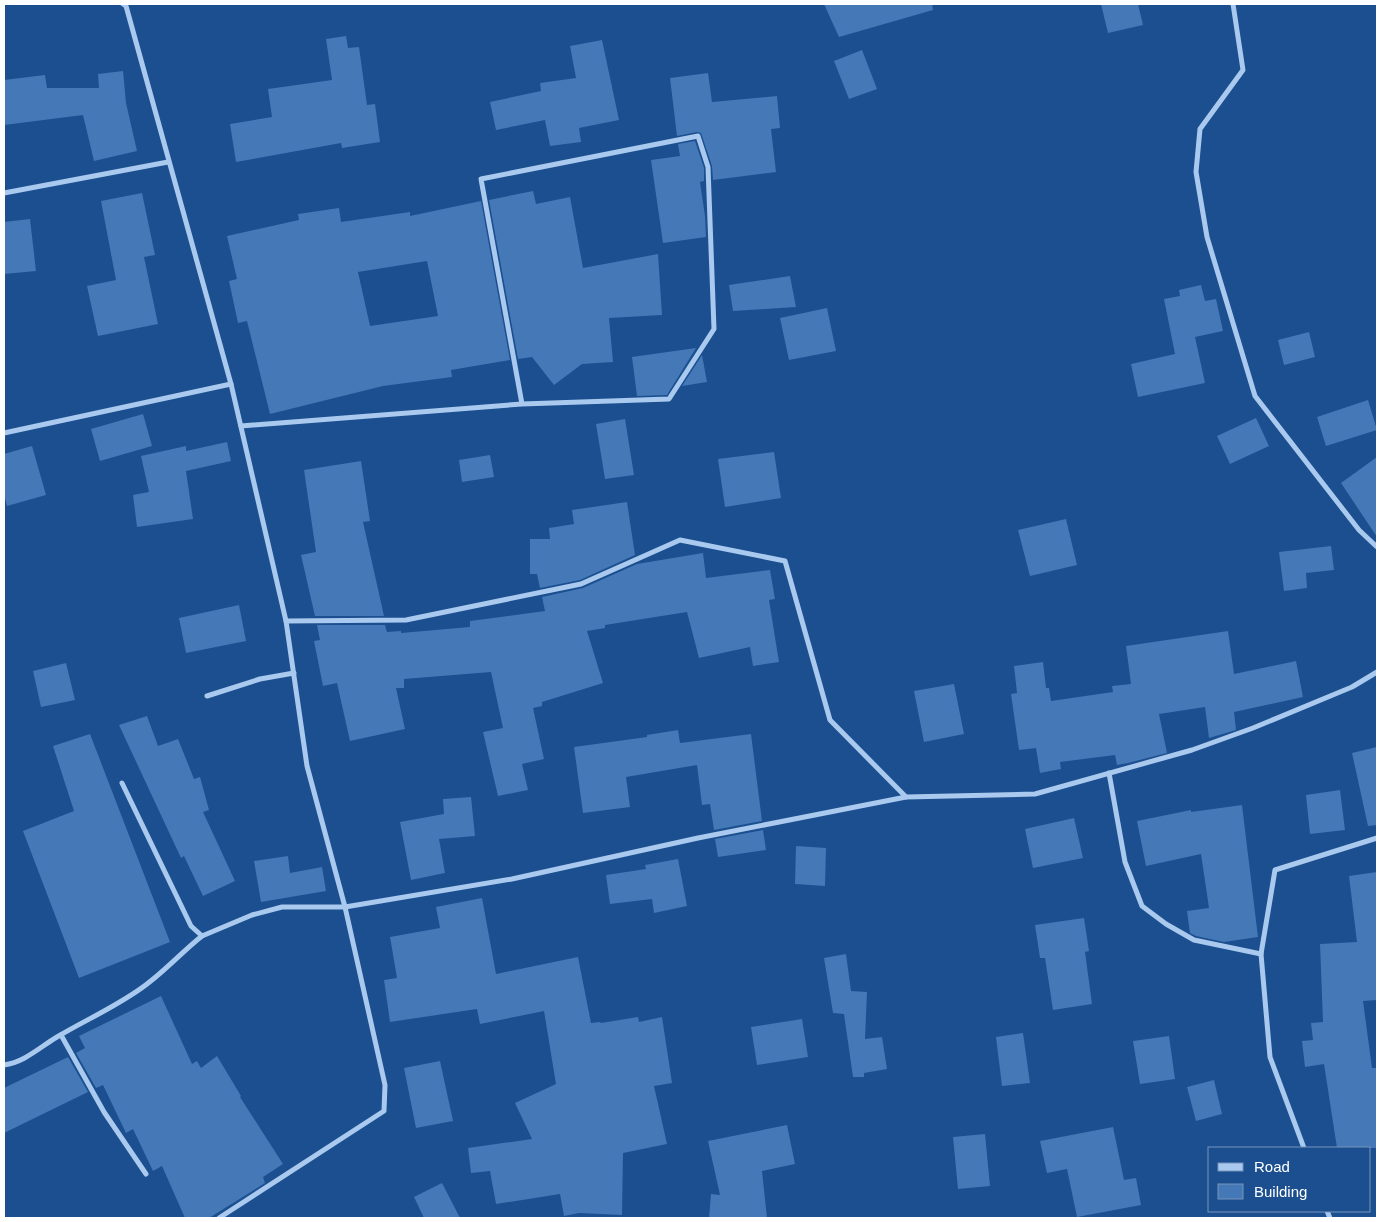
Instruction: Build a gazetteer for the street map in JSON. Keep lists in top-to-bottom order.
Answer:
{
  "legend": ["Road", "Building"]
}
